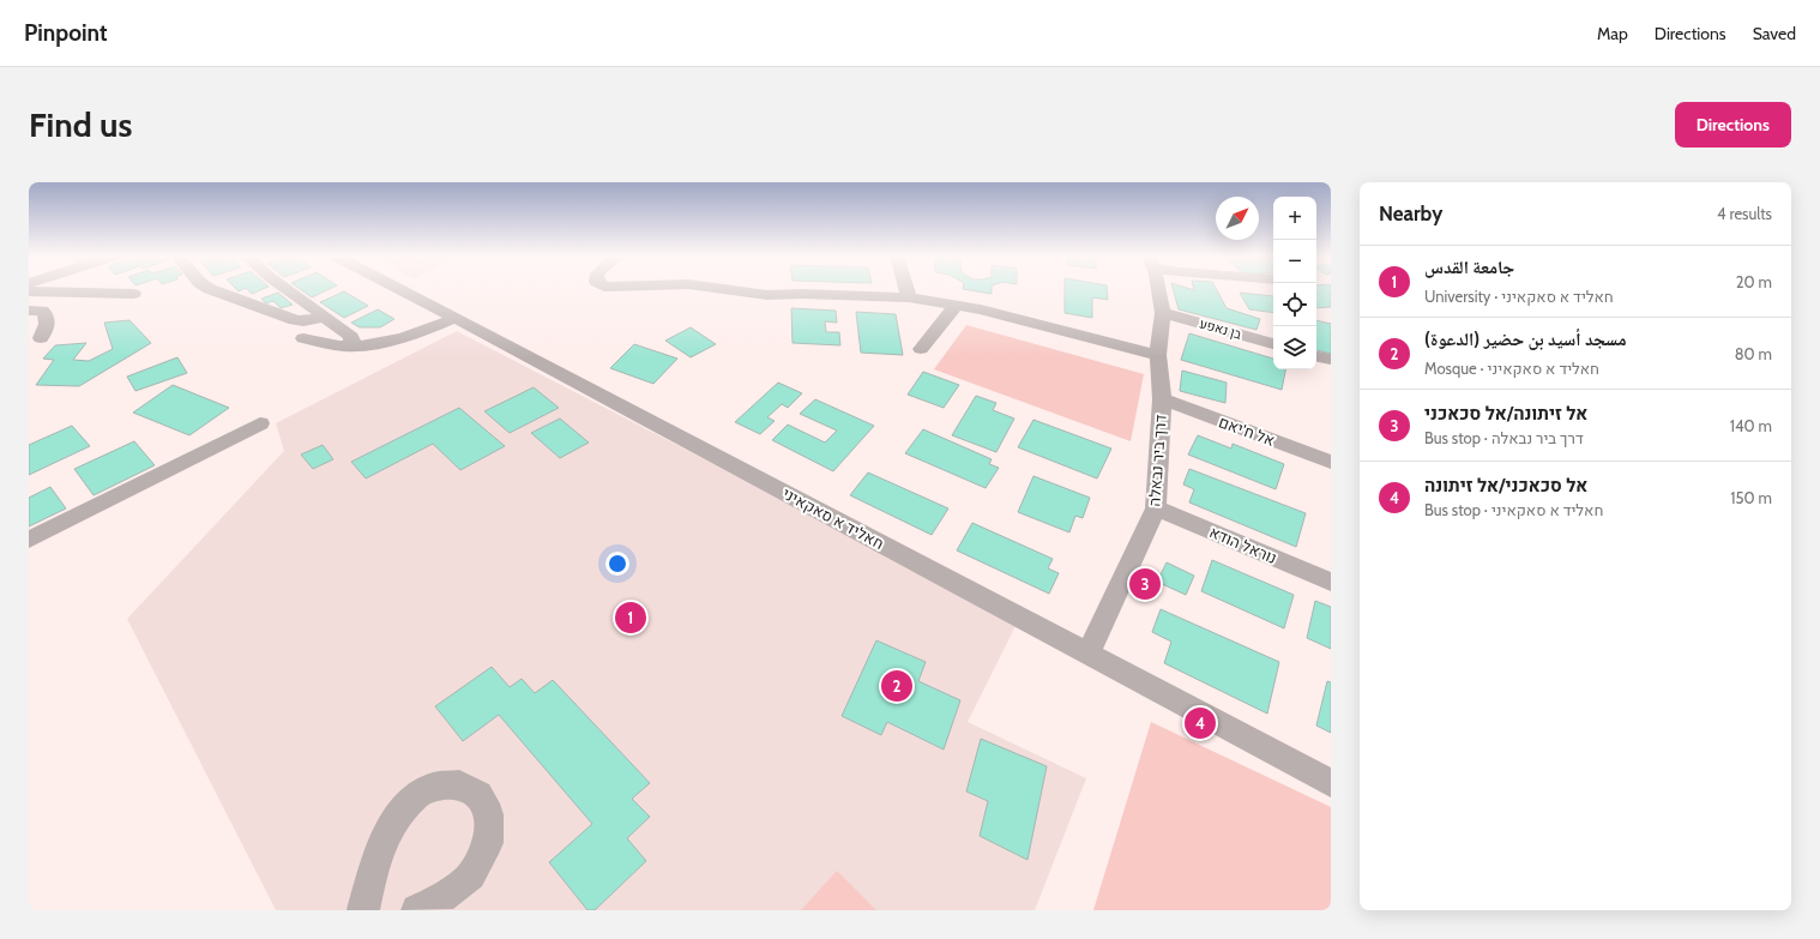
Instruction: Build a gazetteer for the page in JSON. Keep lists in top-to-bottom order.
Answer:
{
  "streets": {
    "street": [
      "בן נאפע",
      "אל ח'יאם",
      "דרך ביר נבאלה",
      "חאליד א סאקאיני",
      "נוראל הודא"
    ]
  },
  "crossings": [
    ["בן נאפע", "דרך ביר נבאלה"],
    ["אל ח'יאם", "דרך ביר נבאלה"],
    ["דרך ביר נבאלה", "חאליד א סאקאיני"],
    ["דרך ביר נבאלה", "נוראל הודא"]
  ],
  "north": "top right",
  "page": {
    "header": "Pinpoint",
    "nav": ["Map", "Directions", "Saved"],
    "buttons": "Directions",
    "title": "Find us",
    "heading": ["Nearby", "4 results"],
    "map_buttons": ["+", "−"],
    "list": [
      {
        "mark": "1",
        "name": "جامعة القدس",
        "note": "University · חאליד א סאקאיני",
        "value": "20 m"
      },
      {
        "mark": "2",
        "name": "مسجد أسيد بن حضير (الدعوة)",
        "note": "Mosque · חאליד א סאקאיני",
        "value": "80 m"
      },
      {
        "mark": "3",
        "name": "אל זיתונה/אל סכאכני",
        "note": "Bus stop · דרך ביר נבאלה",
        "value": "140 m"
      },
      {
        "mark": "4",
        "name": "אל סכאכני/אל זיתונה",
        "note": "Bus stop · חאליד א סאקאיני",
        "value": "150 m"
      }
    ],
    "pins": [
      "3",
      "1",
      "2",
      "4"
    ]
  }
}
